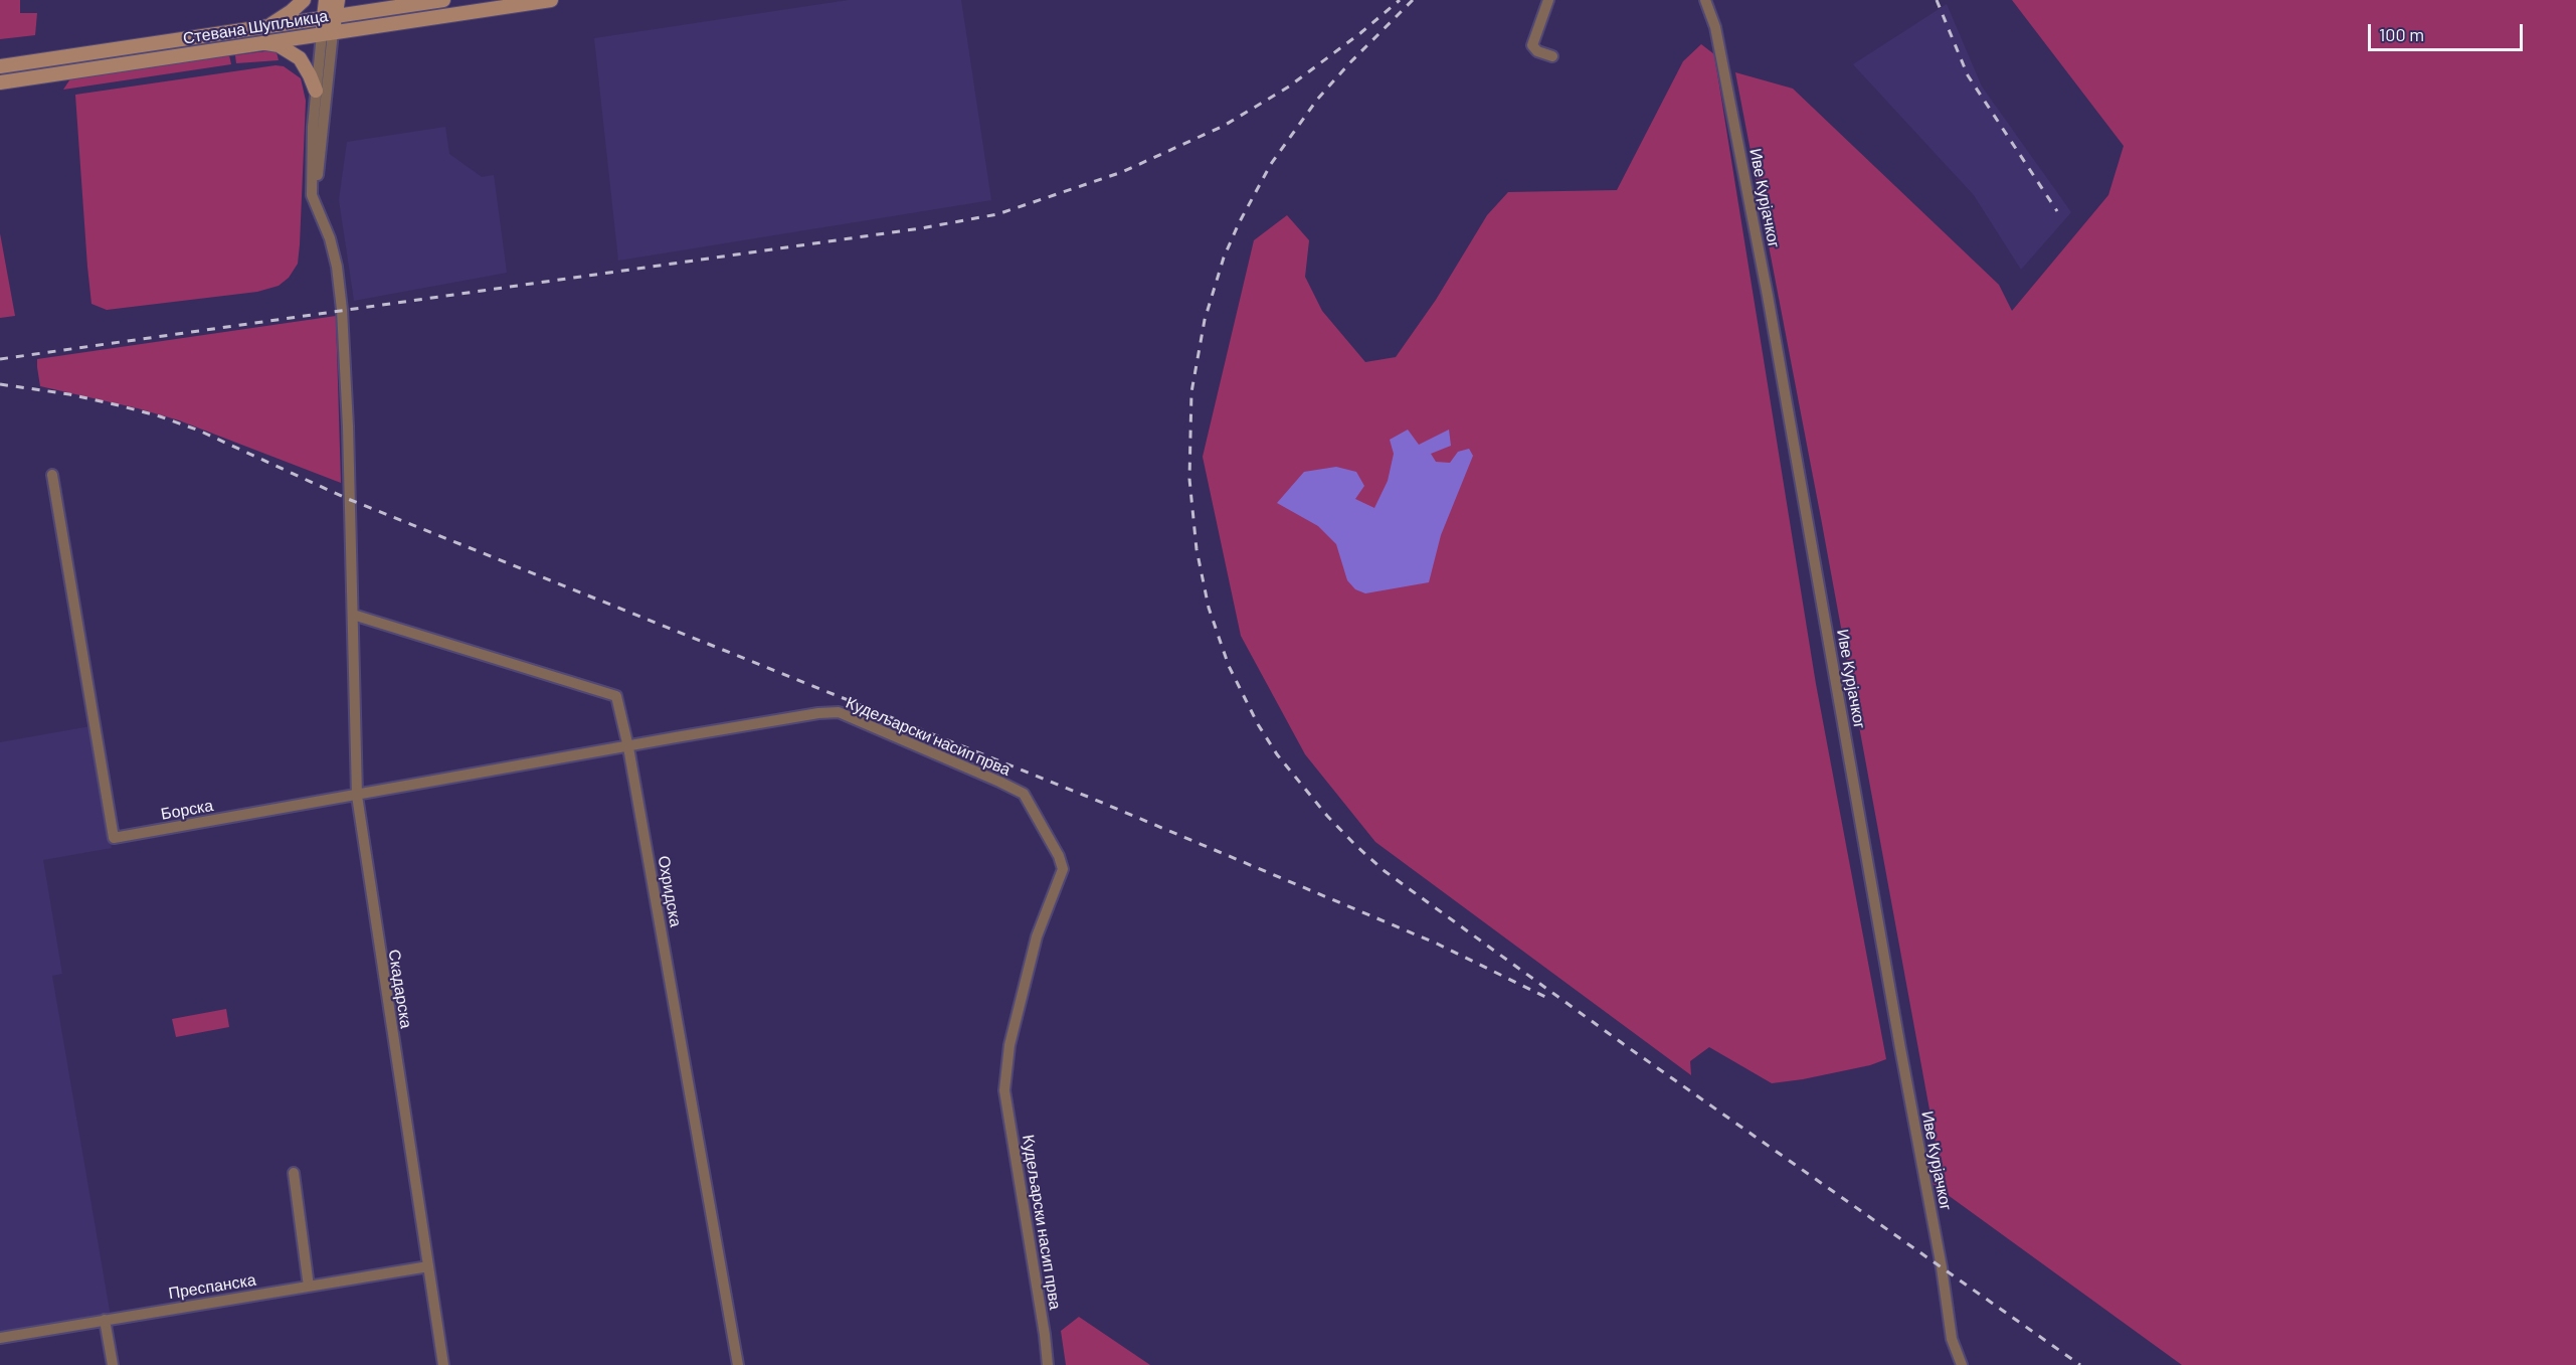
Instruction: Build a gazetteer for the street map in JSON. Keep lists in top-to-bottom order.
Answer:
{
  "streets": {
    "main road": ["Стевана Шупљикца"],
    "street": [
      "Иве Курјачког",
      "Кудељарски насип прва",
      "Борска",
      "Охридска",
      "Скадарска",
      "Преспанска"
    ]
  },
  "crossings": [
    ["Кудељарски насип прва", "Борска"],
    ["Кудељарски насип прва", "Охридска"],
    ["Борска", "Охридска"],
    ["Борска", "Скадарска"],
    ["Охридска", "Скадарска"],
    ["Скадарска", "Преспанска"]
  ],
  "scale_bar": "100 m"
}
